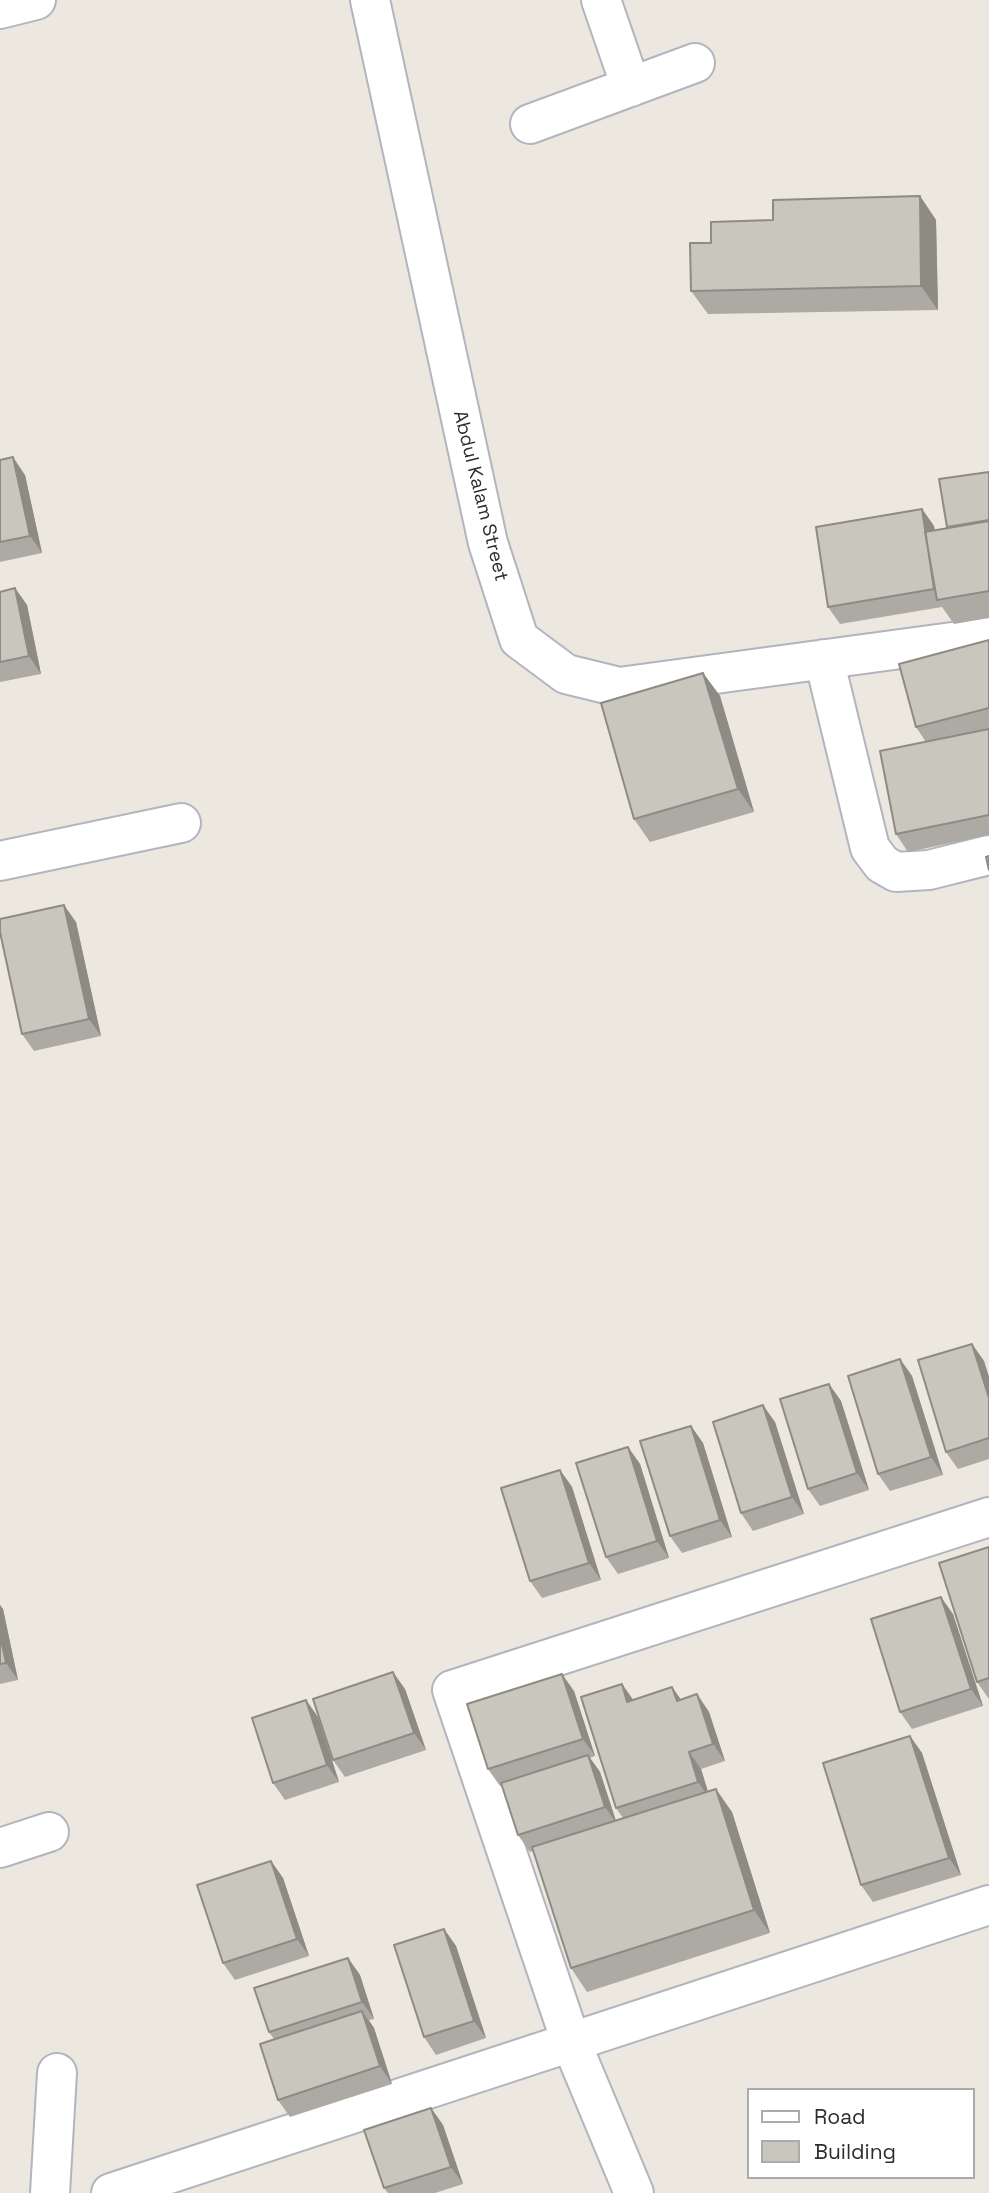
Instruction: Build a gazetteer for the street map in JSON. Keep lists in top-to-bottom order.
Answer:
{
  "streets": {
    "street": ["Abdul Kalam Street"]
  },
  "legend": ["Road", "Building"]
}
